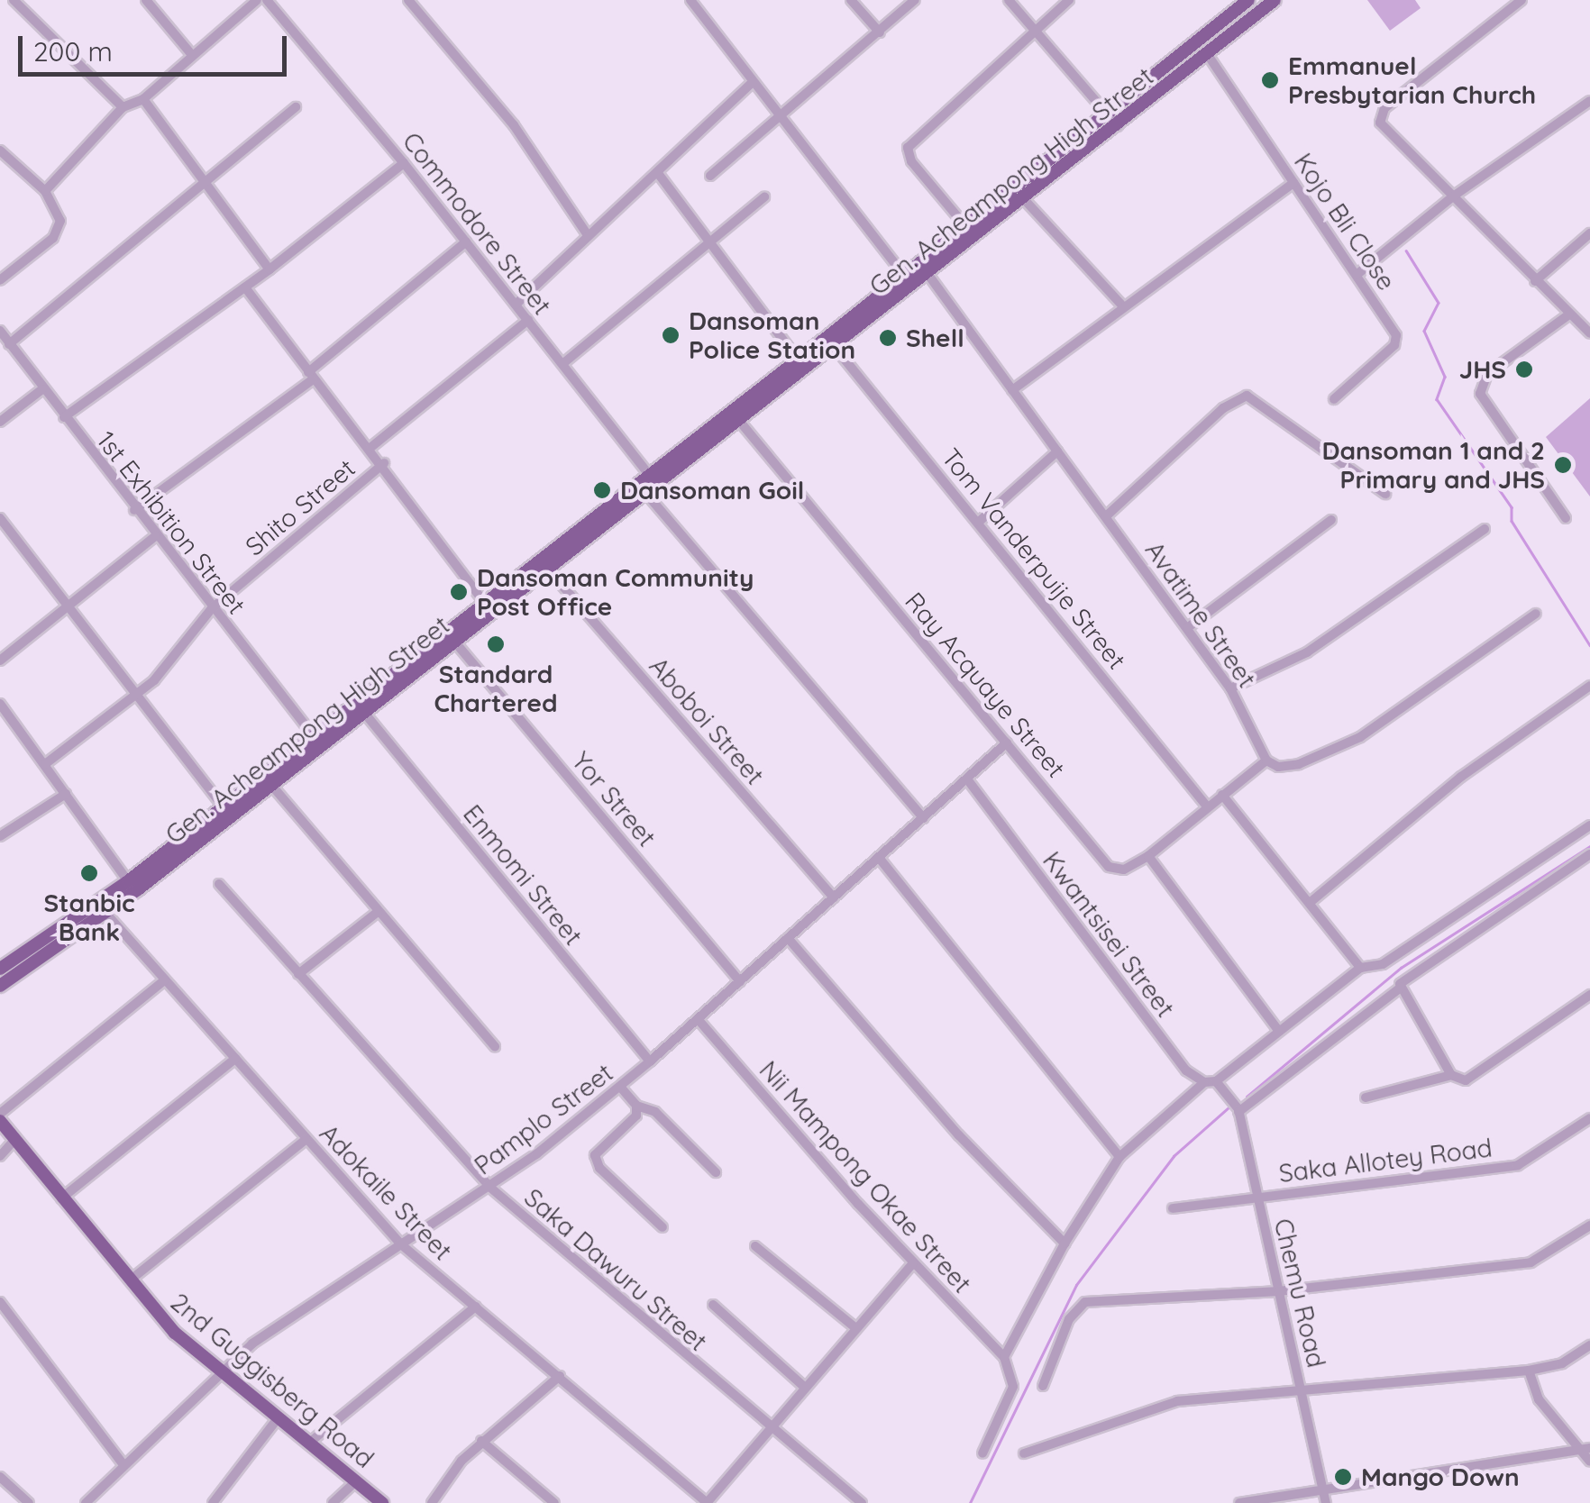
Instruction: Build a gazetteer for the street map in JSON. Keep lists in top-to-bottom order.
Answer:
{
  "streets": {
    "main road": ["Gen. Acheampong High Street", "2nd Guggisberg Road"],
    "street": [
      "Kojo Bli Close",
      "Commodore Street",
      "Shito Street",
      "1st Exhibition Street",
      "Tom Vanderpuije Street",
      "Avatime Street",
      "Ray Acquaye Street",
      "Aboboi Street",
      "Yor Street",
      "Enmomi Street",
      "Kwantsisei Street",
      "Pamplo Street",
      "Saka Allotey Road",
      "Nii Mampong Okae Street",
      "Adokaile Street",
      "Saka Dawuru Street",
      "Chemu Road"
    ]
  },
  "crossings": [
    ["Gen. Acheampong High Street", "Kojo Bli Close"],
    ["Gen. Acheampong High Street", "Commodore Street"],
    ["Gen. Acheampong High Street", "1st Exhibition Street"],
    ["Gen. Acheampong High Street", "Tom Vanderpuije Street"],
    ["Gen. Acheampong High Street", "Avatime Street"],
    ["Gen. Acheampong High Street", "Ray Acquaye Street"],
    ["Gen. Acheampong High Street", "Aboboi Street"],
    ["Gen. Acheampong High Street", "Yor Street"],
    ["Gen. Acheampong High Street", "Enmomi Street"],
    ["Gen. Acheampong High Street", "Adokaile Street"],
    ["Shito Street", "1st Exhibition Street"],
    ["Tom Vanderpuije Street", "Ray Acquaye Street"],
    ["Ray Acquaye Street", "Pamplo Street"],
    ["Aboboi Street", "Pamplo Street"],
    ["Yor Street", "Pamplo Street"],
    ["Enmomi Street", "Pamplo Street"],
    ["Kwantsisei Street", "Pamplo Street"],
    ["Kwantsisei Street", "Chemu Road"],
    ["Pamplo Street", "Nii Mampong Okae Street"],
    ["Pamplo Street", "Adokaile Street"],
    ["Pamplo Street", "Saka Dawuru Street"],
    ["Pamplo Street", "2nd Guggisberg Road"],
    ["Saka Allotey Road", "Chemu Road"]
  ],
  "places": [
    "Emmanuel Presbytarian Church",
    "Dansoman Police Station",
    "Shell",
    "JHS",
    "Dansoman 1 and 2 Primary and JHS",
    "Dansoman Goil",
    "Dansoman Community Post Office",
    "Standard Chartered",
    "Stanbic Bank",
    "Mango Down"
  ],
  "scale_bar": "200 m"
}
